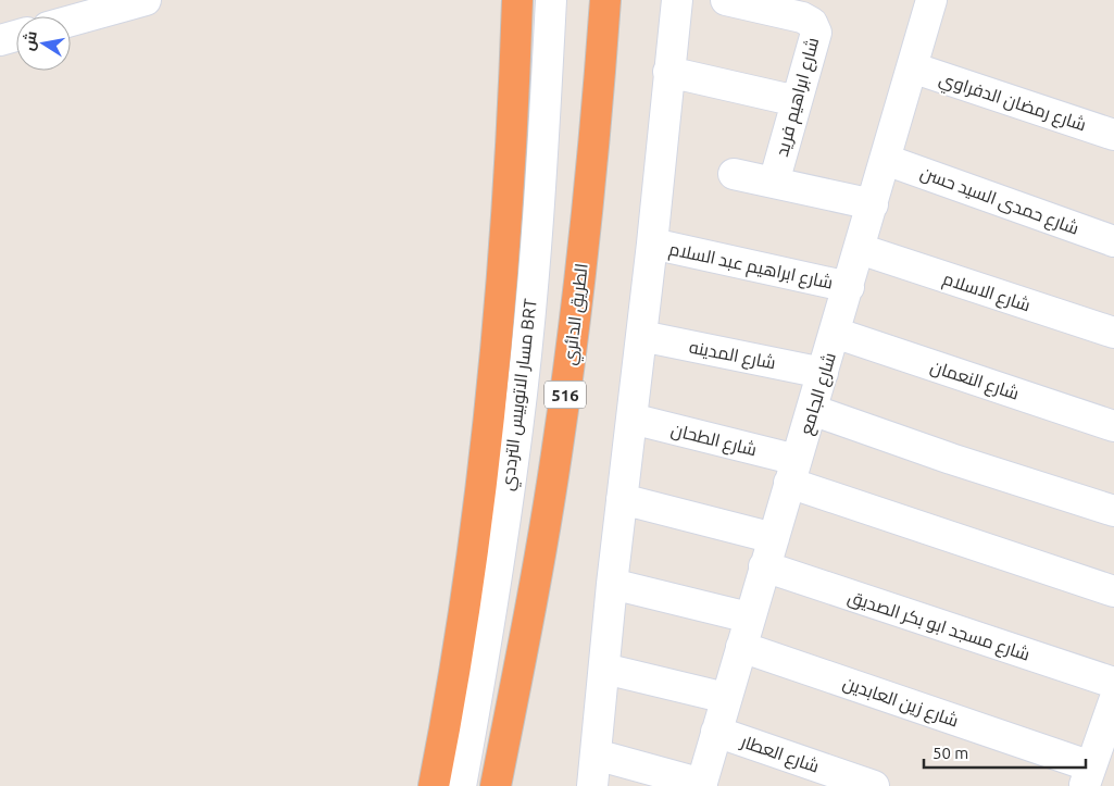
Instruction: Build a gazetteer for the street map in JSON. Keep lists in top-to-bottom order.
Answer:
{
  "streets": {
    "highway": ["الطريق الدائري", "516"],
    "street": [
      "شارع ابراهيم فريد",
      "شارع رمضان الدفراوي",
      "شارع حمدى السيد حسن",
      "شارع ابراهيم عبد السلام",
      "شارع الاسلام",
      "شارع المدينه",
      "شارع النعمان",
      "شارع الجامع",
      "مسار الاتوبيس الترددي BRT",
      "شارع الطحان",
      "شارع مسجد ابو بكر الصديق",
      "شارع زين العابدين",
      "شارع العطار"
    ]
  },
  "crossings": [
    ["شارع رمضان الدفراوي", "شارع الجامع"],
    ["شارع حمدى السيد حسن", "شارع الجامع"],
    ["شارع ابراهيم عبد السلام", "شارع الجامع"],
    ["شارع الاسلام", "شارع الجامع"],
    ["شارع المدينه", "شارع الجامع"],
    ["شارع النعمان", "شارع الجامع"],
    ["شارع الجامع", "شارع الطحان"],
    ["شارع الجامع", "شارع مسجد ابو بكر الصديق"],
    ["شارع الجامع", "شارع زين العابدين"],
    ["شارع الجامع", "شارع العطار"]
  ],
  "scale_bar": "50 m",
  "north": "left"
}
